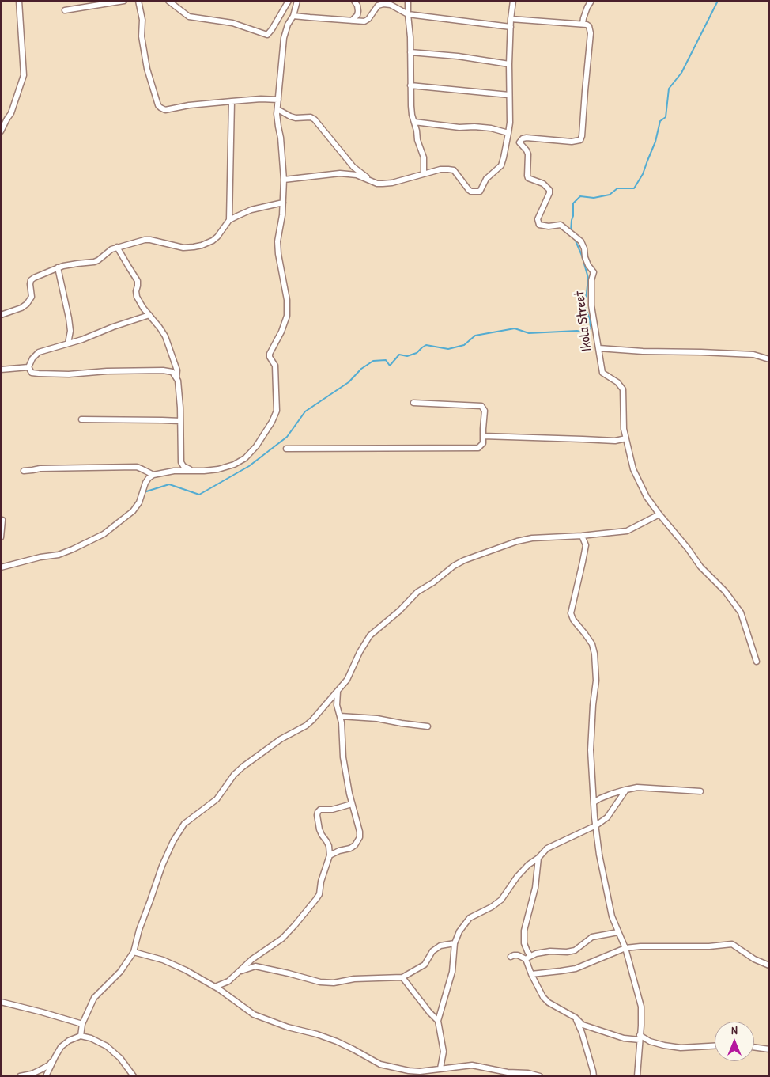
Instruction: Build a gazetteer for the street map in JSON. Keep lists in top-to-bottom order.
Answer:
{
  "streets": {
    "street": ["Ikola Street"]
  },
  "north": "top"
}
